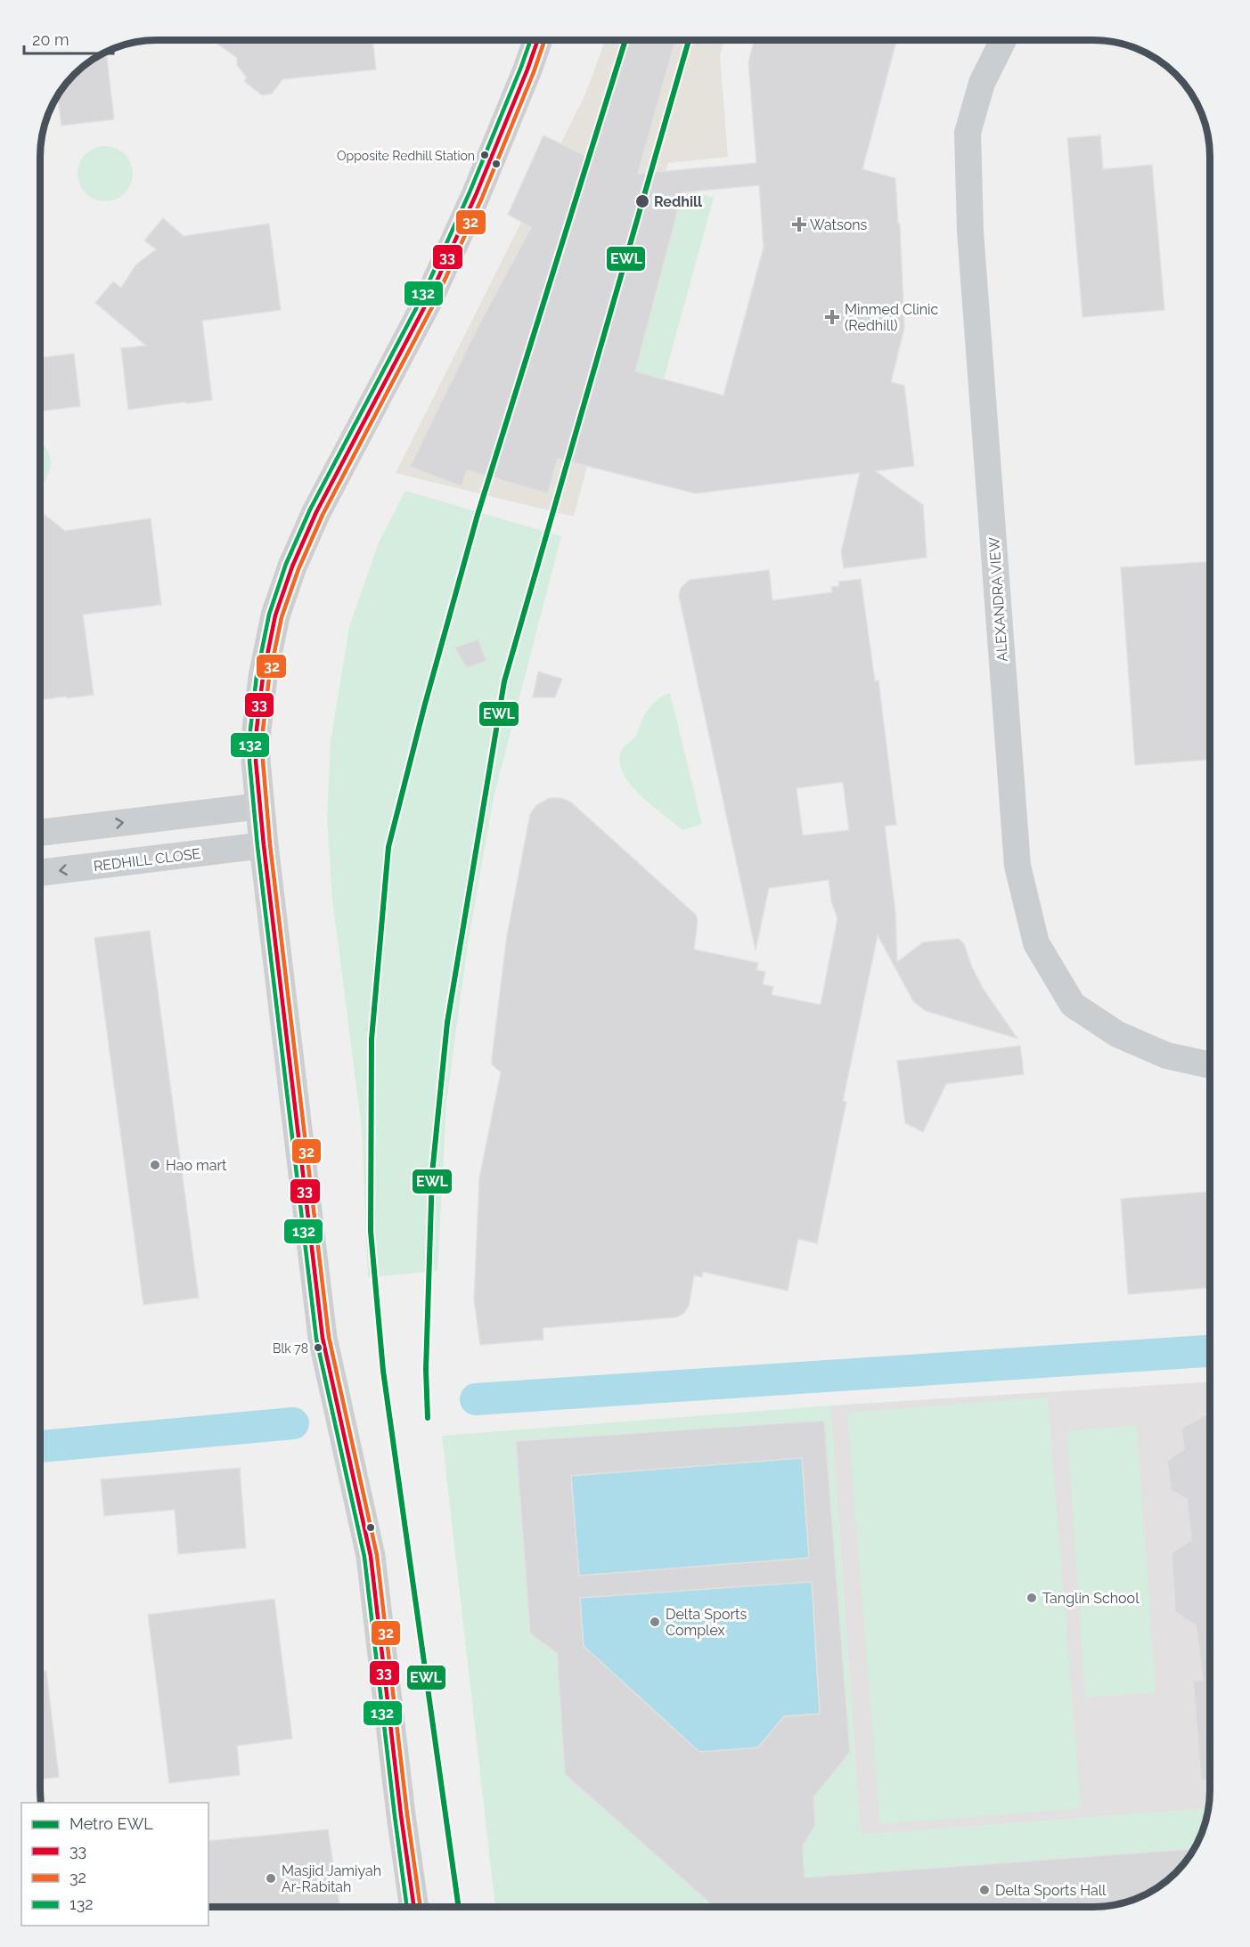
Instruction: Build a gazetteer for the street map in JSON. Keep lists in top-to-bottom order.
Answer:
{
  "streets": {
    "street": ["ALEXANDRA VIEW", "REDHILL CLOSE"]
  },
  "places": {
    "other": [
      "Opposite Redhill Station",
      "Redhill",
      "Hao mart",
      "Blk 78",
      "Tanglin School",
      "Delta Sports Complex",
      "Masjid Jamiyah Ar-Rabitah",
      "Delta Sports Hall"
    ],
    "health": ["Watsons", "Minmed Clinic (Redhill)"]
  },
  "lines": [
    "metro line EWL",
    "transit line 33",
    "transit line 32",
    "transit line 132"
  ],
  "legend": [
    "Metro EWL",
    "33",
    "32",
    "132"
  ],
  "scale_bar": "20 m"
}
